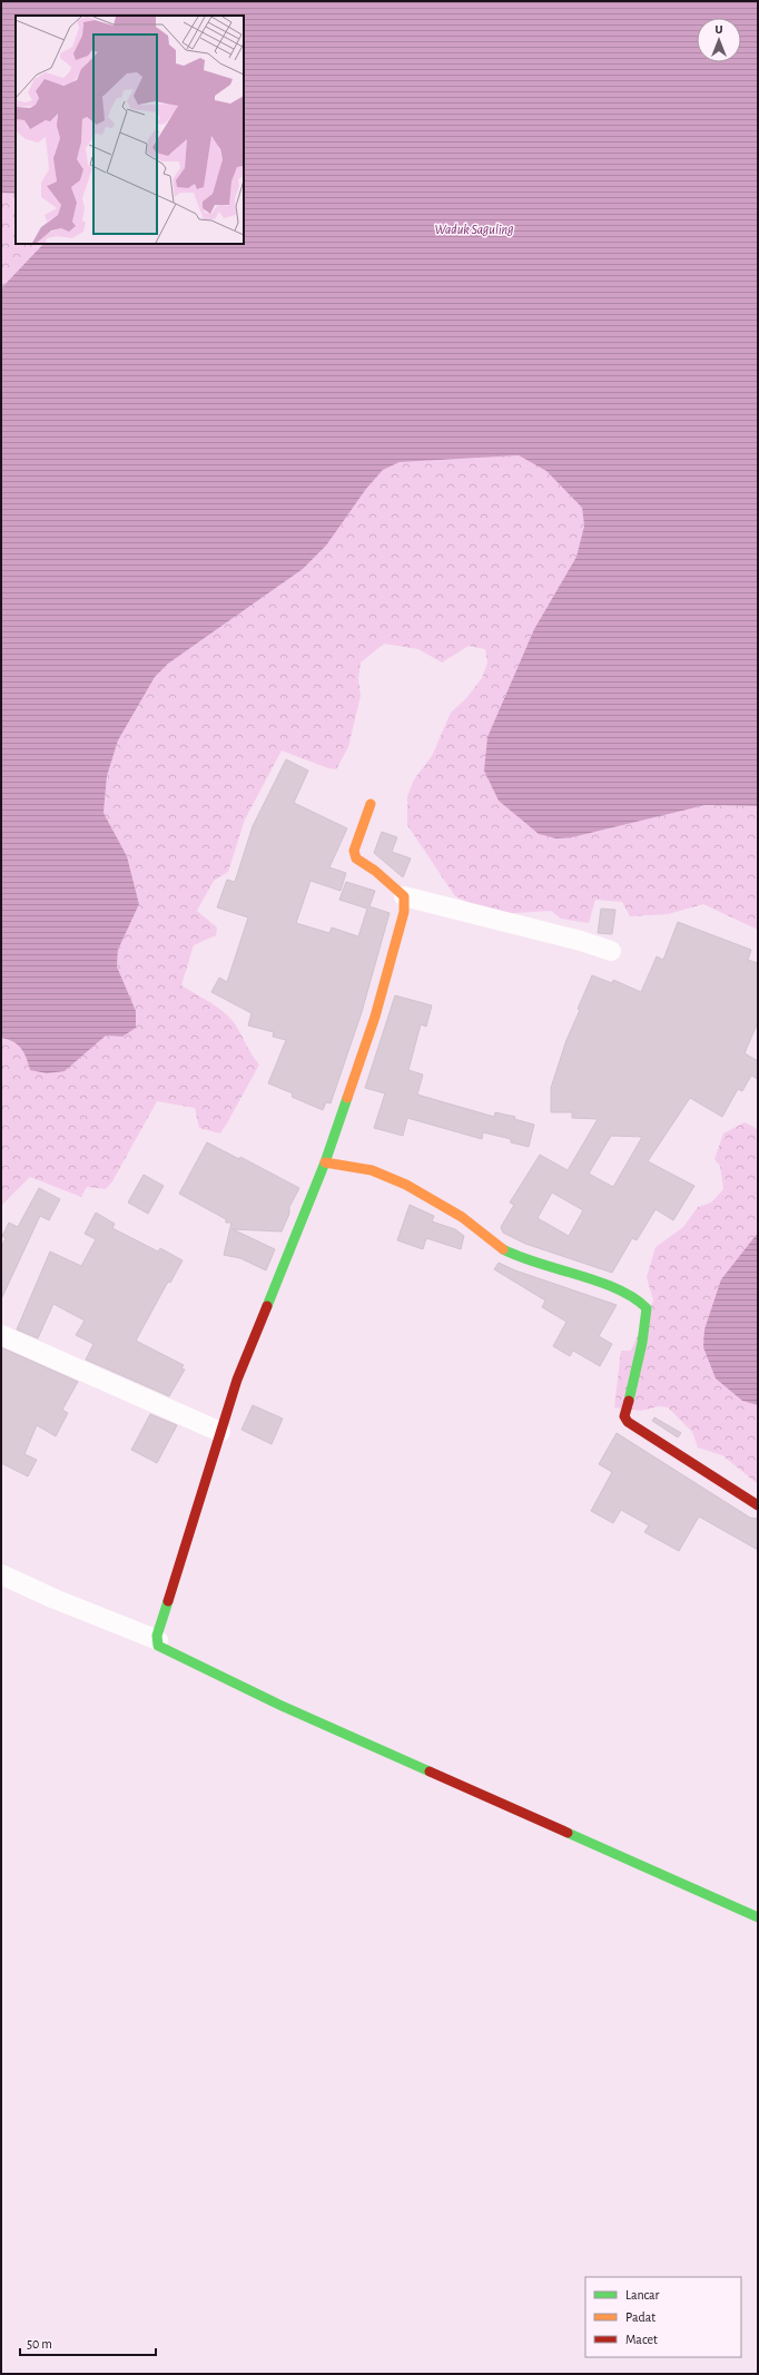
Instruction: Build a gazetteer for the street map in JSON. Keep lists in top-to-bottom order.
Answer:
{
  "water": ["Waduk Saguling"],
  "legend": ["Lancar", "Padat", "Macet"],
  "scale_bar": "50 m",
  "north": "top"
}
